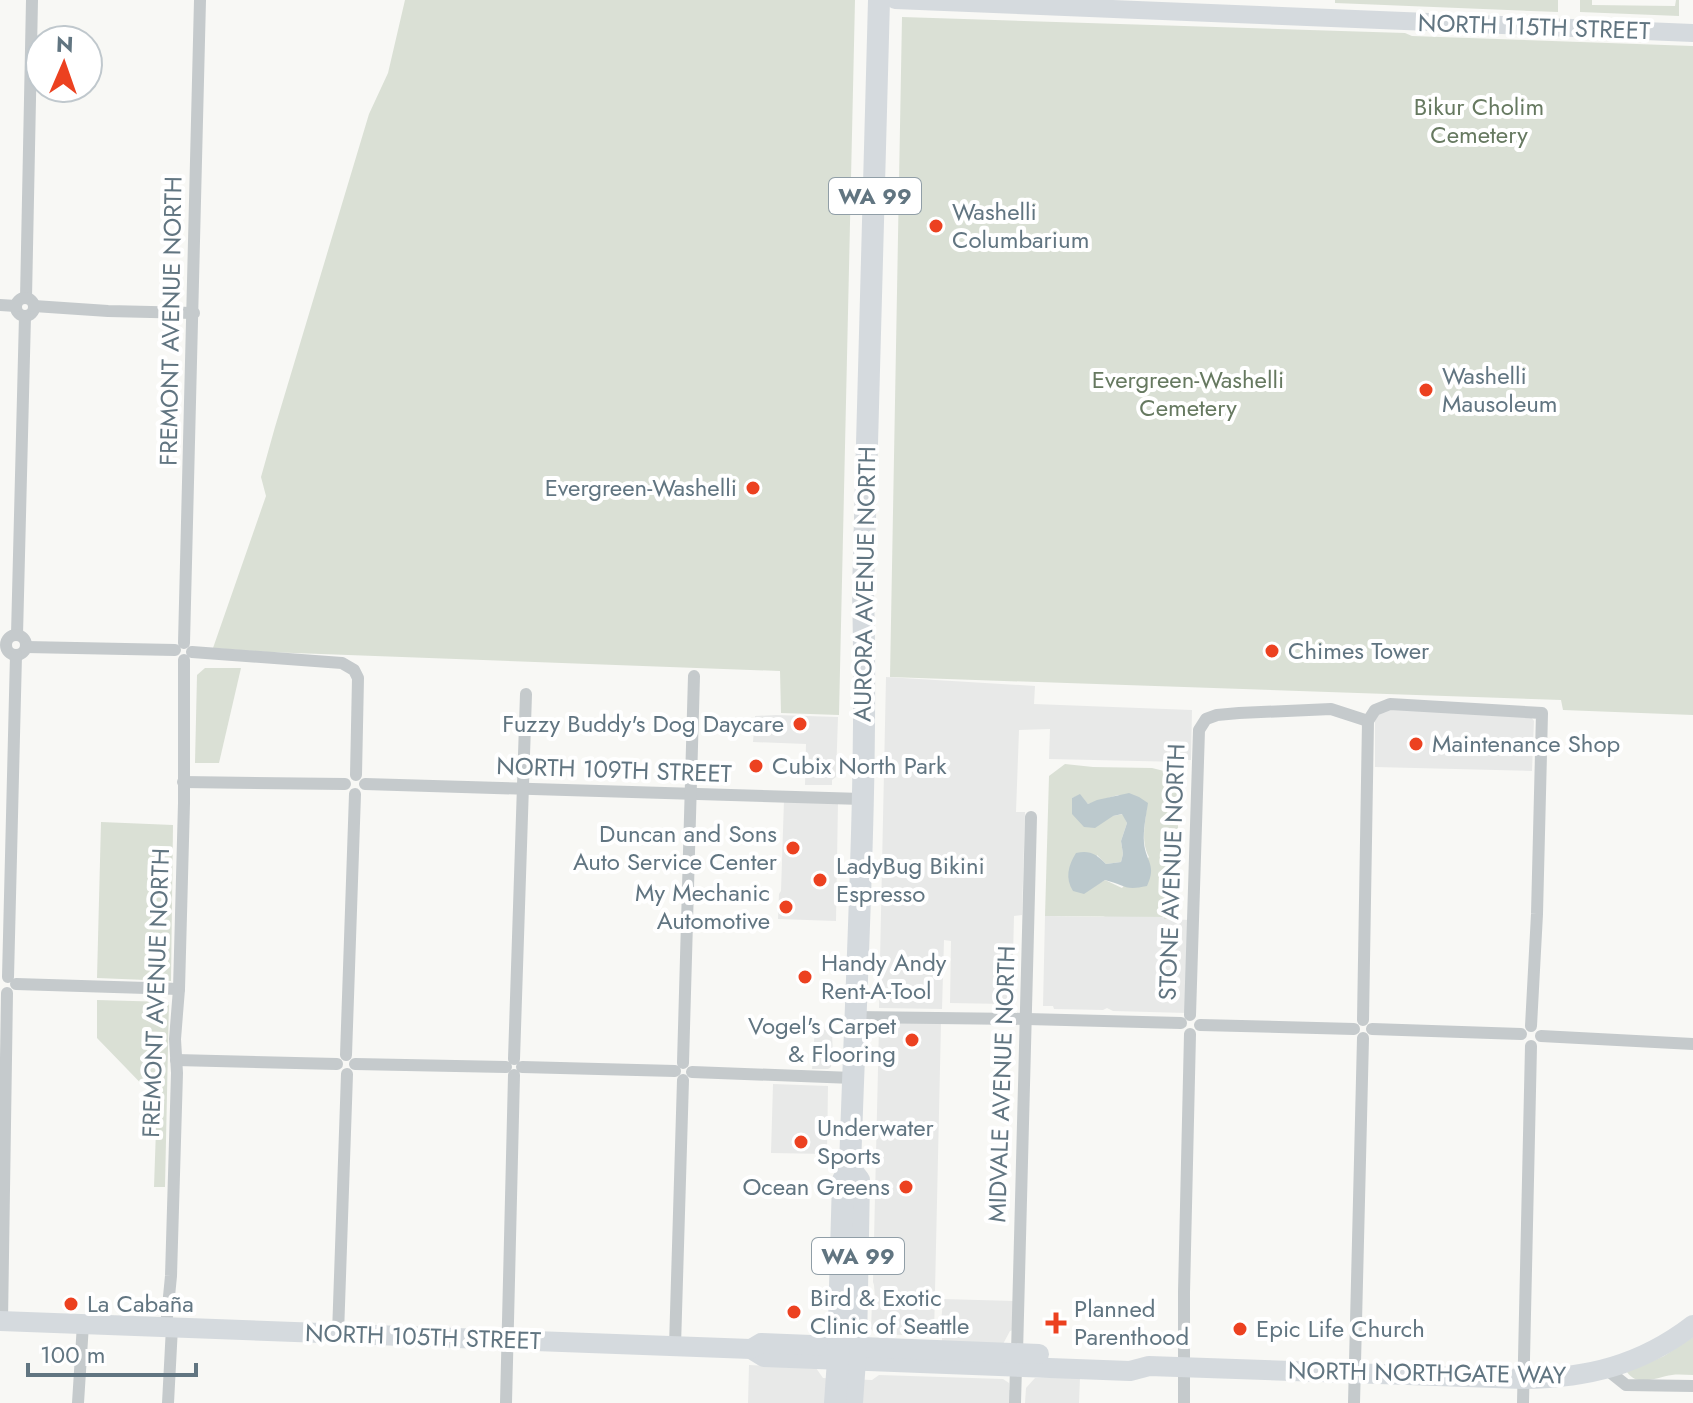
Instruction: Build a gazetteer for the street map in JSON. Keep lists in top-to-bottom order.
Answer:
{
  "streets": {
    "highway": ["WA 99", "AURORA AVENUE NORTH"],
    "main road": ["NORTH 105TH STREET", "NORTH NORTHGATE WAY"],
    "street": [
      "NORTH 115TH STREET",
      "FREMONT AVENUE NORTH",
      "NORTH 109TH STREET",
      "STONE AVENUE NORTH",
      "MIDVALE AVENUE NORTH"
    ]
  },
  "crossings": [
    ["FREMONT AVENUE NORTH", "NORTH 109TH STREET"],
    ["FREMONT AVENUE NORTH", "NORTH 105TH STREET"],
    ["AURORA AVENUE NORTH", "NORTH 109TH STREET"],
    ["AURORA AVENUE NORTH", "NORTH 105TH STREET"],
    ["AURORA AVENUE NORTH", "NORTH NORTHGATE WAY"],
    ["STONE AVENUE NORTH", "NORTH NORTHGATE WAY"],
    ["MIDVALE AVENUE NORTH", "NORTH NORTHGATE WAY"],
    ["NORTH 105TH STREET", "NORTH NORTHGATE WAY"]
  ],
  "parks": ["Bikur Cholim Cemetery", "Evergreen-Washelli Cemetery"],
  "places": {
    "other": [
      "Washelli Columbarium",
      "Washelli Mausoleum",
      "Evergreen-Washelli",
      "Chimes Tower",
      "Fuzzy Buddy's Dog Daycare",
      "Maintenance Shop",
      "Cubix North Park",
      "Duncan and Sons Auto Service Center",
      "LadyBug Bikini Espresso",
      "My Mechanic Automotive",
      "Handy Andy Rent-A-Tool",
      "Vogel's Carpet & Flooring",
      "Underwater Sports",
      "Ocean Greens",
      "La Cabaña",
      "Bird & Exotic Clinic of Seattle",
      "Epic Life Church"
    ],
    "health": ["Planned Parenthood"]
  },
  "scale_bar": "100 m",
  "north": "top"
}
